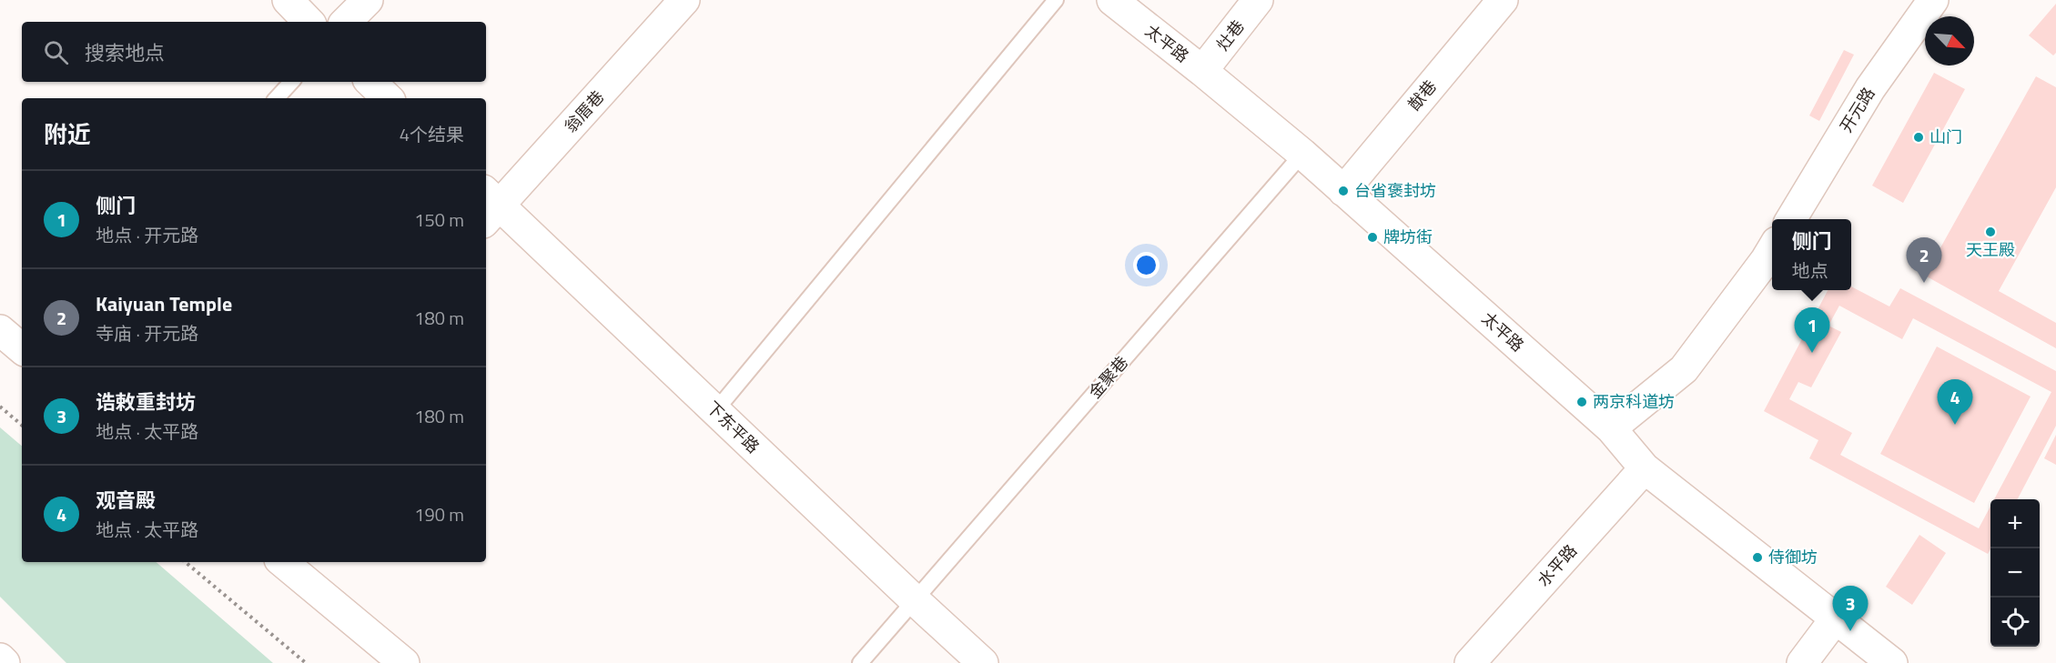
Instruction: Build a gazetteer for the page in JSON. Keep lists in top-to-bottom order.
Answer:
{
  "streets": {
    "street": [
      "灶巷",
      "太平路",
      "猷巷",
      "开元路",
      "翁厝巷",
      "下东平路",
      "水平路"
    ],
    "lane": ["金聚巷"]
  },
  "crossings": [
    ["灶巷", "太平路"],
    ["太平路", "猷巷"],
    ["太平路", "金聚巷"],
    ["太平路", "水平路"],
    ["翁厝巷", "下东平路"],
    ["金聚巷", "下东平路"]
  ],
  "places": [
    "山门",
    "台省褒封坊",
    "天王殿",
    "牌坊街",
    "两京科道坊",
    "侍御坊"
  ],
  "north": "bottom right",
  "page": {
    "search": "搜索地点",
    "heading": ["附近", "4个结果"],
    "list": [
      {
        "mark": "1",
        "name": "侧门",
        "note": "地点 · 开元路",
        "value": "150 m"
      },
      {
        "mark": "2",
        "name": "Kaiyuan Temple",
        "note": "寺庙 · 开元路",
        "value": "180 m"
      },
      {
        "mark": "3",
        "name": "诰敕重封坊",
        "note": "地点 · 太平路",
        "value": "180 m"
      },
      {
        "mark": "4",
        "name": "观音殿",
        "note": "地点 · 太平路",
        "value": "190 m"
      }
    ],
    "popup": ["侧门", "地点"],
    "pins": [
      "2",
      "1",
      "4",
      "3"
    ],
    "map_buttons": ["+", "−"]
  }
}
